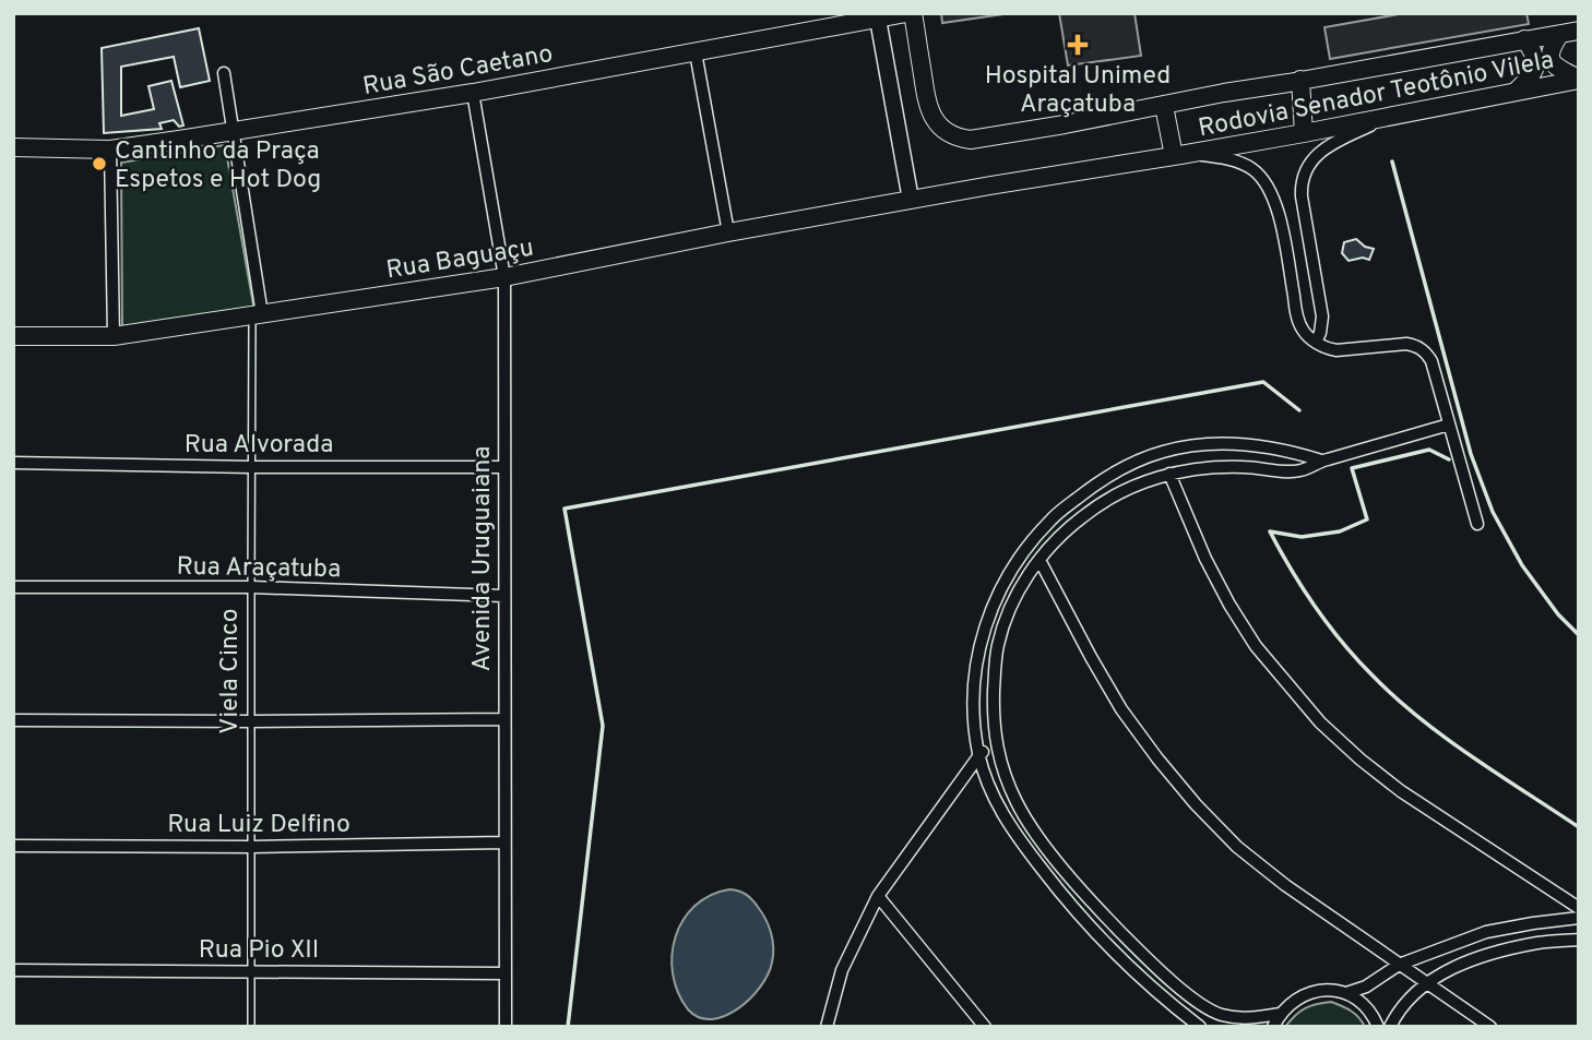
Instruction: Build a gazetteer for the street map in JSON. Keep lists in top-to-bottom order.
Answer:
{
  "streets": {
    "main road": ["Rua São Caetano", "Rodovia Senador Teotônio Vilela", "Rua Baguaçu"],
    "street": [
      "Rua Alvorada",
      "Avenida Uruguaiana",
      "Rua Araçatuba",
      "Viela Cinco",
      "Rua Luiz Delfino",
      "Rua Pio XII"
    ]
  },
  "crossings": [
    ["Rua São Caetano", "Avenida Uruguaiana"],
    ["Rua São Caetano", "Viela Cinco"],
    ["Rodovia Senador Teotônio Vilela", "Rua Baguaçu"],
    ["Rua Baguaçu", "Avenida Uruguaiana"],
    ["Rua Baguaçu", "Viela Cinco"],
    ["Rua Alvorada", "Avenida Uruguaiana"],
    ["Rua Alvorada", "Viela Cinco"],
    ["Avenida Uruguaiana", "Rua Araçatuba"],
    ["Avenida Uruguaiana", "Rua Luiz Delfino"],
    ["Avenida Uruguaiana", "Rua Pio XII"],
    ["Rua Araçatuba", "Viela Cinco"],
    ["Viela Cinco", "Rua Luiz Delfino"],
    ["Viela Cinco", "Rua Pio XII"]
  ],
  "places": {
    "health": ["Hospital Unimed Araçatuba"],
    "other": ["Cantinho da Praça Espetos e Hot Dog"]
  }
}
